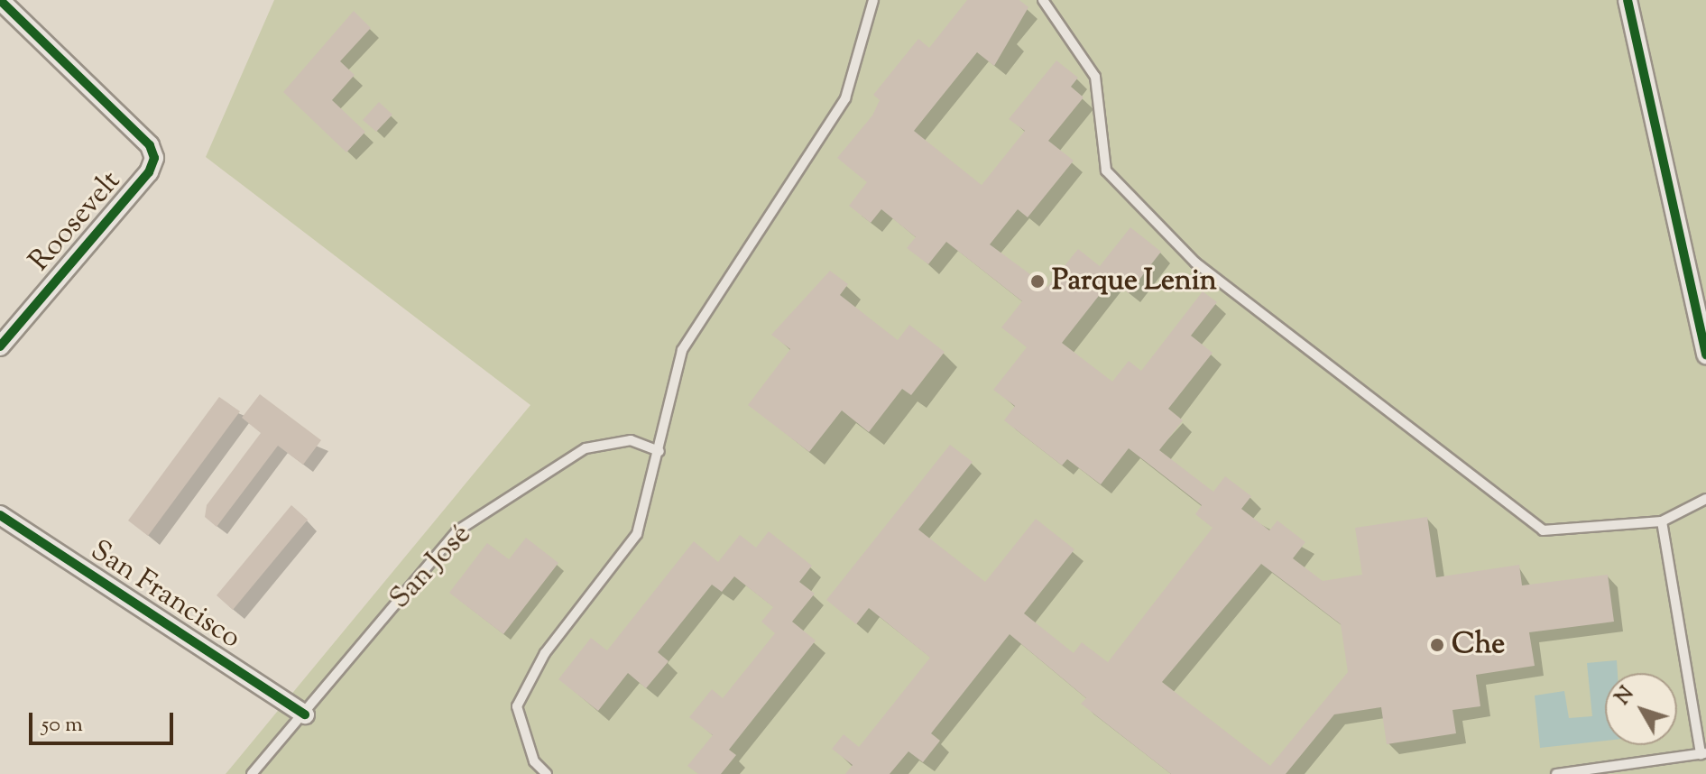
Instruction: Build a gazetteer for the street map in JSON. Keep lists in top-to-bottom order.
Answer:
{
  "streets": {
    "street": ["Roosevelt", "San Francisco"],
    "lane": ["San José"]
  },
  "crossings": [
    ["San José", "San Francisco"]
  ],
  "places": ["Parque Lenin", "Che"],
  "scale_bar": "50 m",
  "north": "top left"
}
